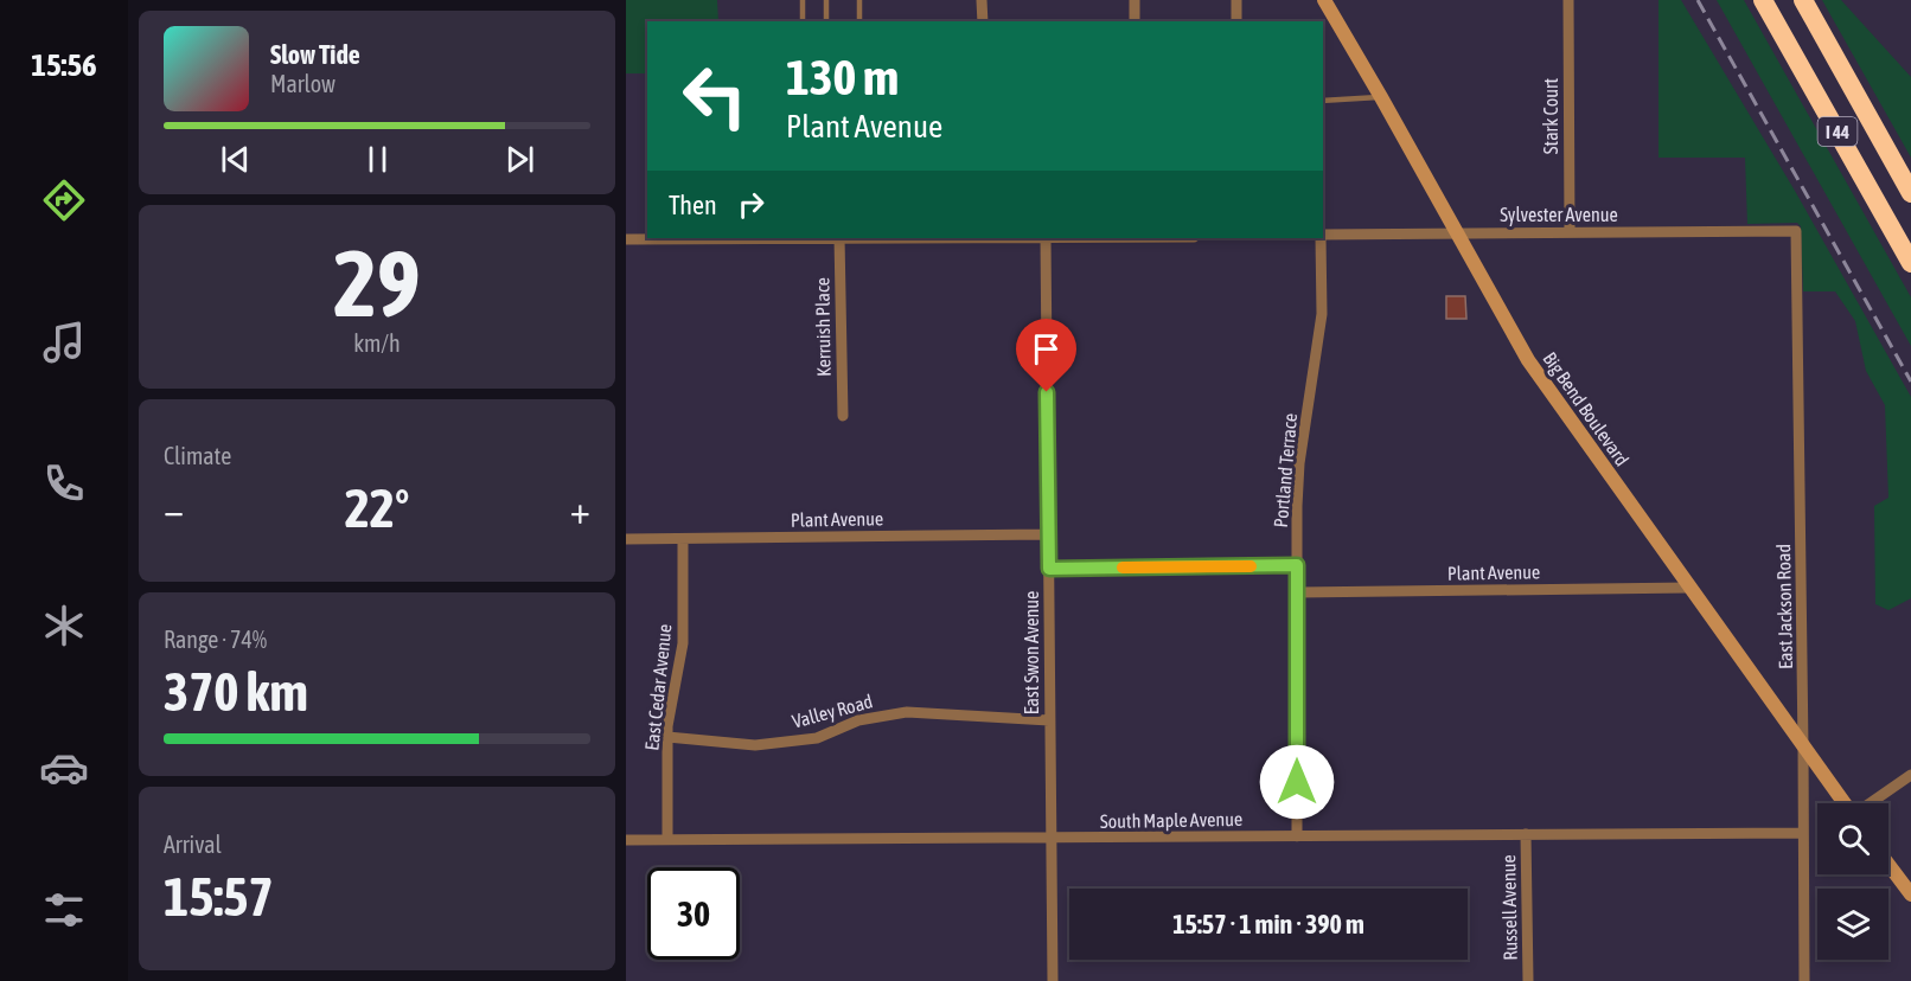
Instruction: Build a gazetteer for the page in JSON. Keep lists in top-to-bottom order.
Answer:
{
  "streets": {
    "highway": ["I 44"],
    "main road": ["Big Bend Boulevard"],
    "street": [
      "Stark Court",
      "Sylvester Avenue",
      "Kerruish Place",
      "Portland Terrace",
      "Plant Avenue",
      "East Jackson Road",
      "East Swon Avenue",
      "East Cedar Avenue",
      "Valley Road",
      "South Maple Avenue",
      "Russell Avenue"
    ]
  },
  "crossings": [
    ["Stark Court", "Sylvester Avenue"],
    ["Sylvester Avenue", "Big Bend Boulevard"],
    ["Sylvester Avenue", "East Jackson Road"],
    ["Big Bend Boulevard", "Plant Avenue"],
    ["Big Bend Boulevard", "East Jackson Road"],
    ["Portland Terrace", "Plant Avenue"],
    ["Portland Terrace", "South Maple Avenue"],
    ["Plant Avenue", "East Swon Avenue"],
    ["Plant Avenue", "East Cedar Avenue"],
    ["East Jackson Road", "South Maple Avenue"],
    ["East Swon Avenue", "Valley Road"],
    ["East Swon Avenue", "South Maple Avenue"],
    ["East Cedar Avenue", "Valley Road"],
    ["East Cedar Avenue", "South Maple Avenue"],
    ["South Maple Avenue", "Russell Avenue"]
  ],
  "page": {
    "tabs": "15:56",
    "turn": ["130 m", "Plant Avenue"],
    "song": ["Slow Tide", "Marlow"],
    "then": "Then",
    "tile": [
      ["29", "km/h"],
      "Climate",
      ["Range · 74%", "370 km"],
      ["Arrival", "15:57"]
    ],
    "heat": ["−", "22°", "+"],
    "limit": "30",
    "trip": "15:57 · 1 min · 390 m"
  }
}
